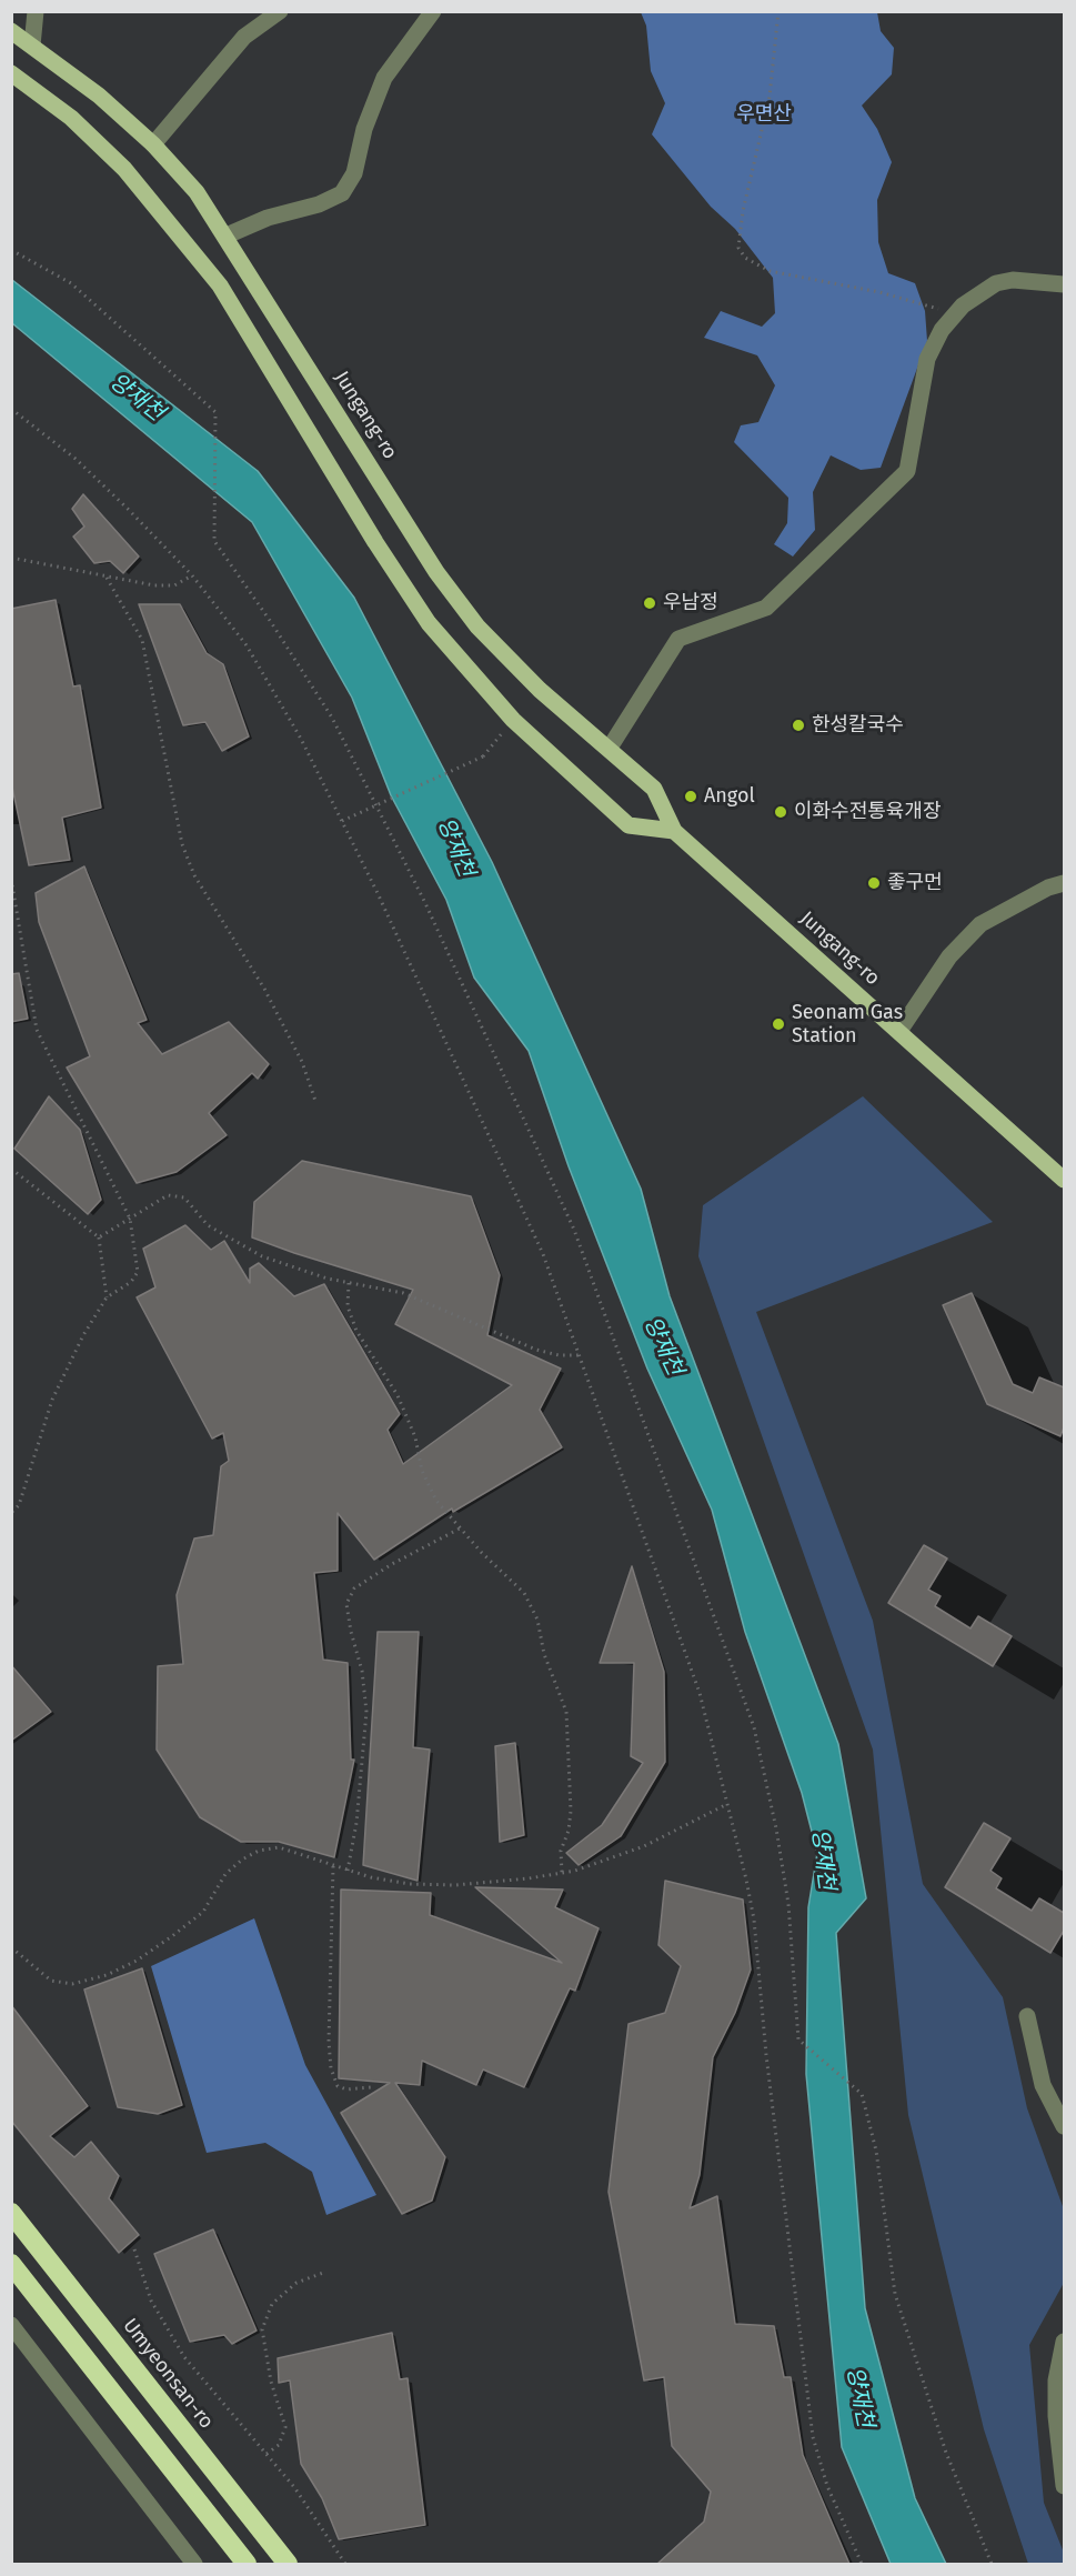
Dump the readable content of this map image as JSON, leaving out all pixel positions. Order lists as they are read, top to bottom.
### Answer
{
  "streets": {
    "highway": ["Umyeonsan-ro"],
    "main road": ["Jungang-ro"]
  },
  "water": ["양재천"],
  "parks": ["우면산"],
  "places": [
    "우남정",
    "한성칼국수",
    "Angol",
    "이화수전통육개장",
    "좋구먼",
    "Seonam Gas Station"
  ]
}
